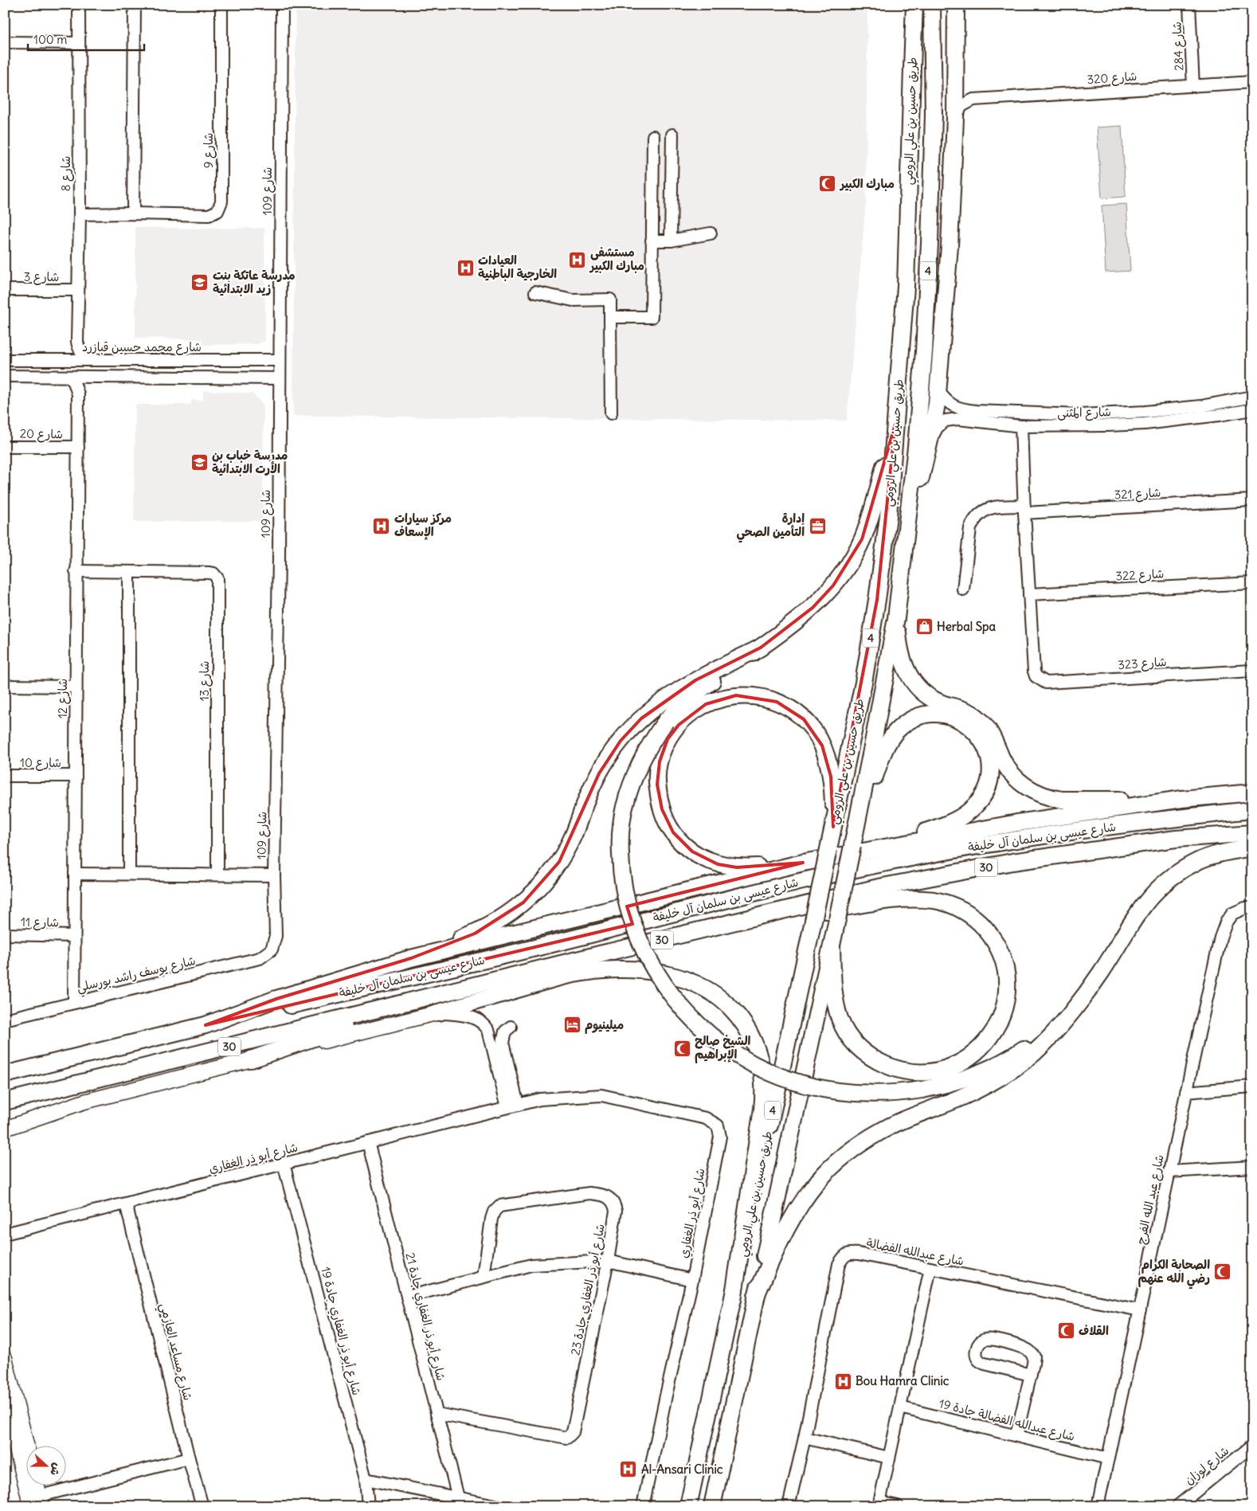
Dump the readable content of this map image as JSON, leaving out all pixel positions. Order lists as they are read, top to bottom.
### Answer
{
  "streets": {
    "highway": [
      "طريق حسين بن علي الرومي",
      "4",
      "شارع عيسى بن سلمان آل خليفة",
      "30"
    ],
    "street": [
      "شارع 284",
      "شارع 320",
      "شارع 9",
      "شارع 8",
      "شارع 109",
      "شارع 3",
      "شارع محمد حسين قبازرد",
      "شارع المثنى",
      "شارع 20",
      "شارع 321",
      "شارع 322",
      "شارع 323",
      "شارع 13",
      "شارع 12",
      "شارع 10",
      "شارع 11",
      "شارع يوسف راشد بورسلي",
      "شارع أبو ذر الغفاري",
      "شارع عبد الله الفرج",
      "شارع عبدالله الفضالة",
      "شارع أبو ذر الغفاري جادة 23",
      "شارع أبو ذر الغفاري جادة 21",
      "شارع أبو ذر الغفاري جادة 19",
      "شارع مساعد العازمي",
      "شارع عبدالله الفضالة جادة 19",
      "شارع لوزان"
    ]
  },
  "crossings": [
    ["شارع 284", "شارع 320"],
    ["شارع 9", "شارع 8"],
    ["شارع 8", "شارع 3"],
    ["شارع 109", "شارع محمد حسين قبازرد"],
    ["شارع 109", "شارع يوسف راشد بورسلي"],
    ["شارع 20", "شارع 12"],
    ["شارع 322", "شارع 323"],
    ["شارع 13", "شارع 12"],
    ["شارع 12", "شارع 10"],
    ["شارع 12", "شارع 11"],
    ["شارع 12", "شارع يوسف راشد بورسلي"],
    ["شارع عيسى بن سلمان آل خليفة", "30"],
    ["شارع أبو ذر الغفاري", "شارع أبو ذر الغفاري جادة 21"],
    ["شارع أبو ذر الغفاري", "شارع أبو ذر الغفاري جادة 19"],
    ["شارع أبو ذر الغفاري", "شارع مساعد العازمي"],
    ["شارع عبد الله الفرج", "شارع عبدالله الفضالة"],
    ["شارع عبد الله الفرج", "شارع عبدالله الفضالة جادة 19"],
    ["شارع أبو ذر الغفاري جادة 23", "شارع أبو ذر الغفاري جادة 21"]
  ],
  "places": {
    "mosque": [
      "مبارك الكبير",
      "الشيخ صالح الإبراهيم",
      "الصحابة الكرام رضي الله عنهم",
      "القلاف"
    ],
    "hospital": [
      "مستشفى مبارك الكبير",
      "العيادات الخارجية الباطنية",
      "مركز سيارات الإسعاف",
      "Bou Hamra Clinic",
      "Al-Ansari Clinic"
    ],
    "school or university": ["مدرسة عاتكة بنت زيد الابتدائية", "مدرسة خباب بن الأرت الابتدائية"],
    "office": ["إدارة التأمين الصحي"],
    "shop": ["Herbal Spa"],
    "hotel": ["ميلينيوم"]
  },
  "scale_bar": "100 m",
  "north": "right"
}
